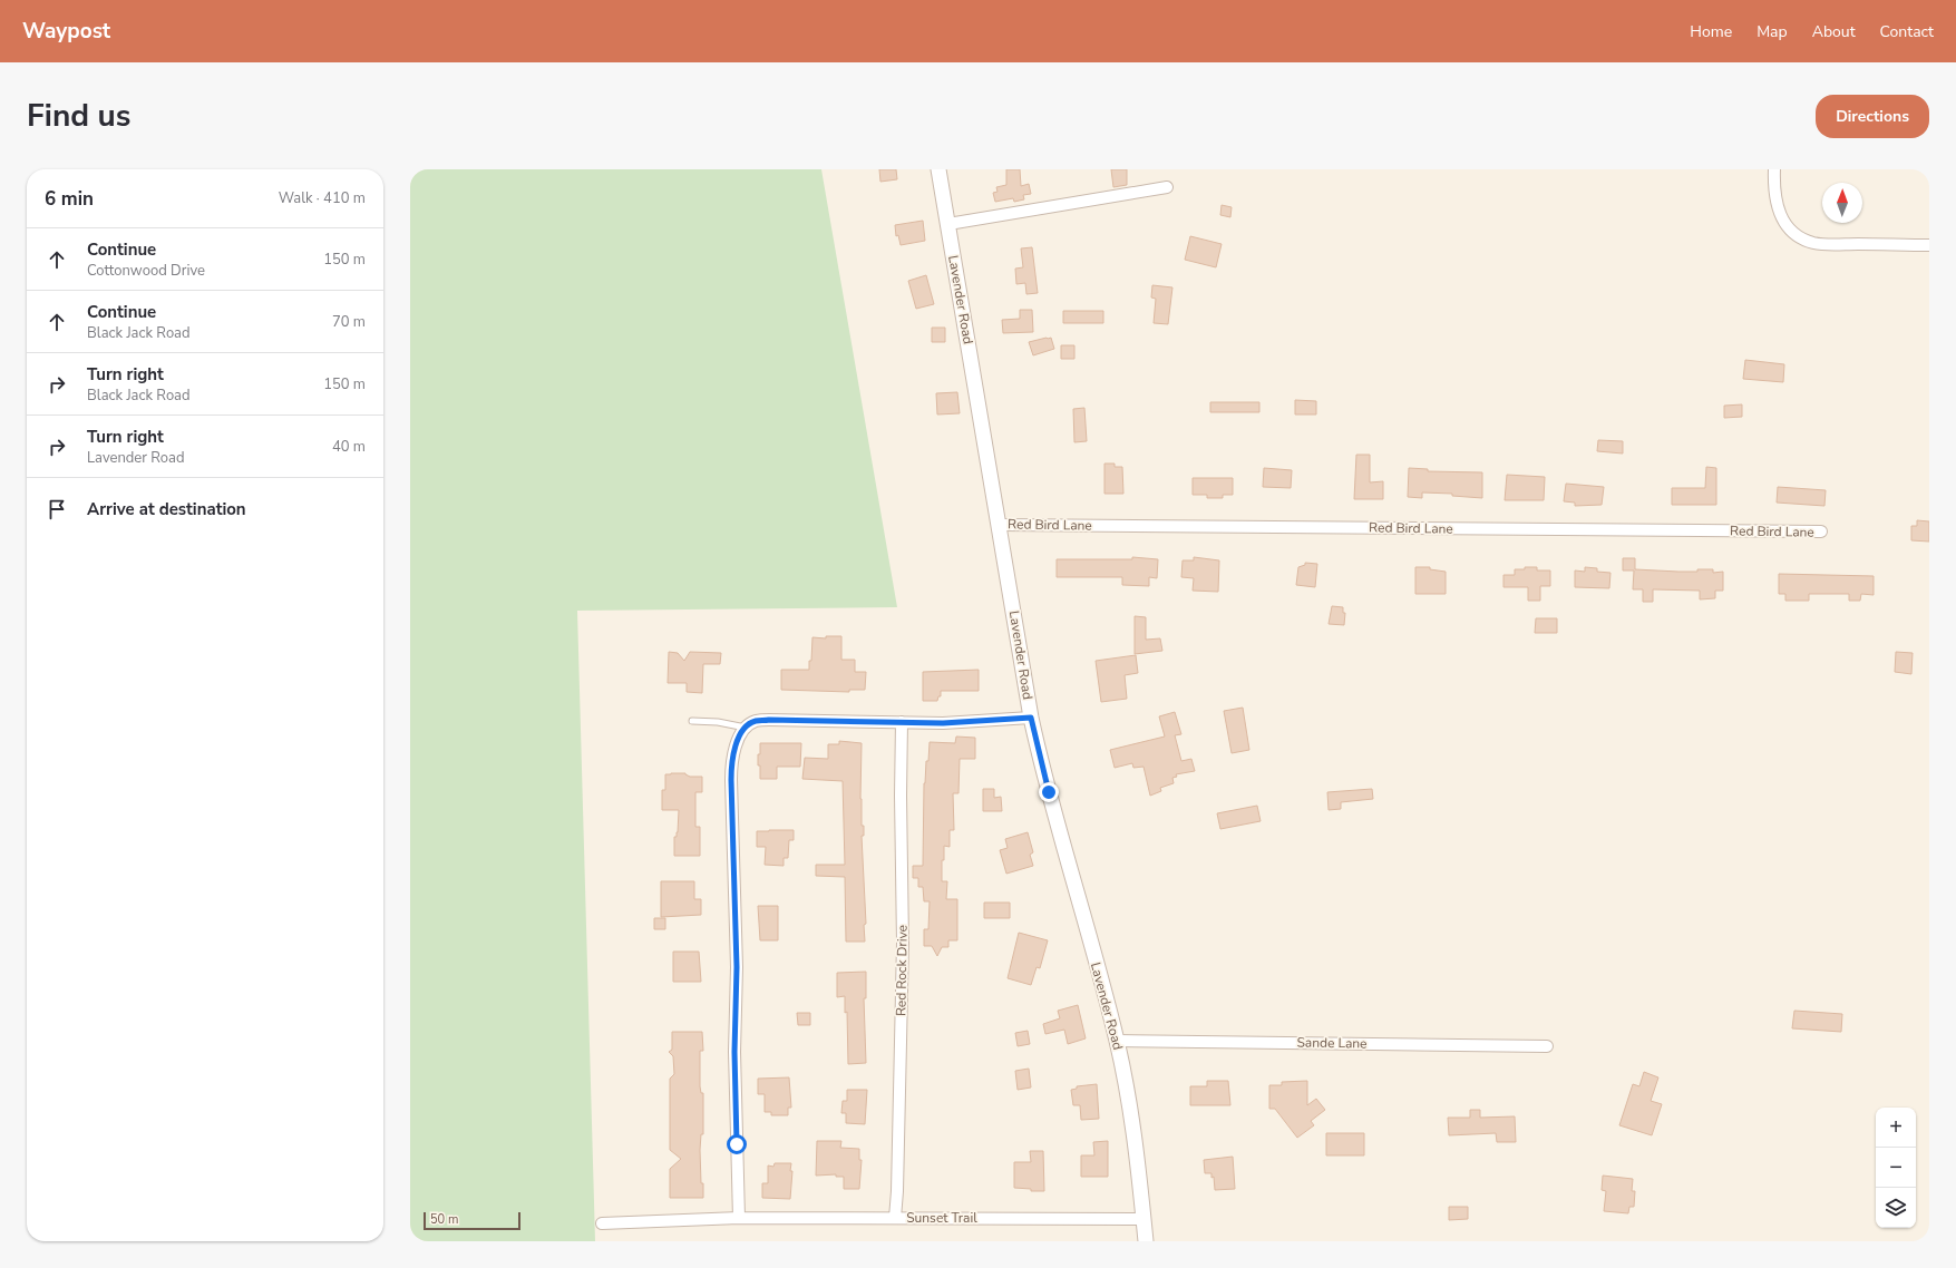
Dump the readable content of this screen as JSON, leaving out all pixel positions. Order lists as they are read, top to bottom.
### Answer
{
  "streets": {
    "street": [
      "Lavender Road",
      "Red Bird Lane",
      "Red Rock Drive",
      "Sande Lane",
      "Sunset Trail"
    ]
  },
  "crossings": [
    ["Lavender Road", "Red Bird Lane"],
    ["Lavender Road", "Sande Lane"],
    ["Lavender Road", "Sunset Trail"],
    ["Red Rock Drive", "Sunset Trail"]
  ],
  "scale_bar": "50 m",
  "north": "top",
  "page": {
    "header": "Waypost",
    "nav": [
      "Home",
      "Map",
      "About",
      "Contact"
    ],
    "title": "Find us",
    "buttons": "Directions",
    "heading": ["6 min", "Walk · 410 m"],
    "list": [
      ["Continue", "Cottonwood Drive", "150 m"],
      ["Continue", "Black Jack Road", "70 m"],
      ["Turn right", "Black Jack Road", "150 m"],
      ["Turn right", "Lavender Road", "40 m"],
      "Arrive at destination"
    ],
    "map_buttons": ["+", "−"],
    "scale": "50 m"
  }
}
